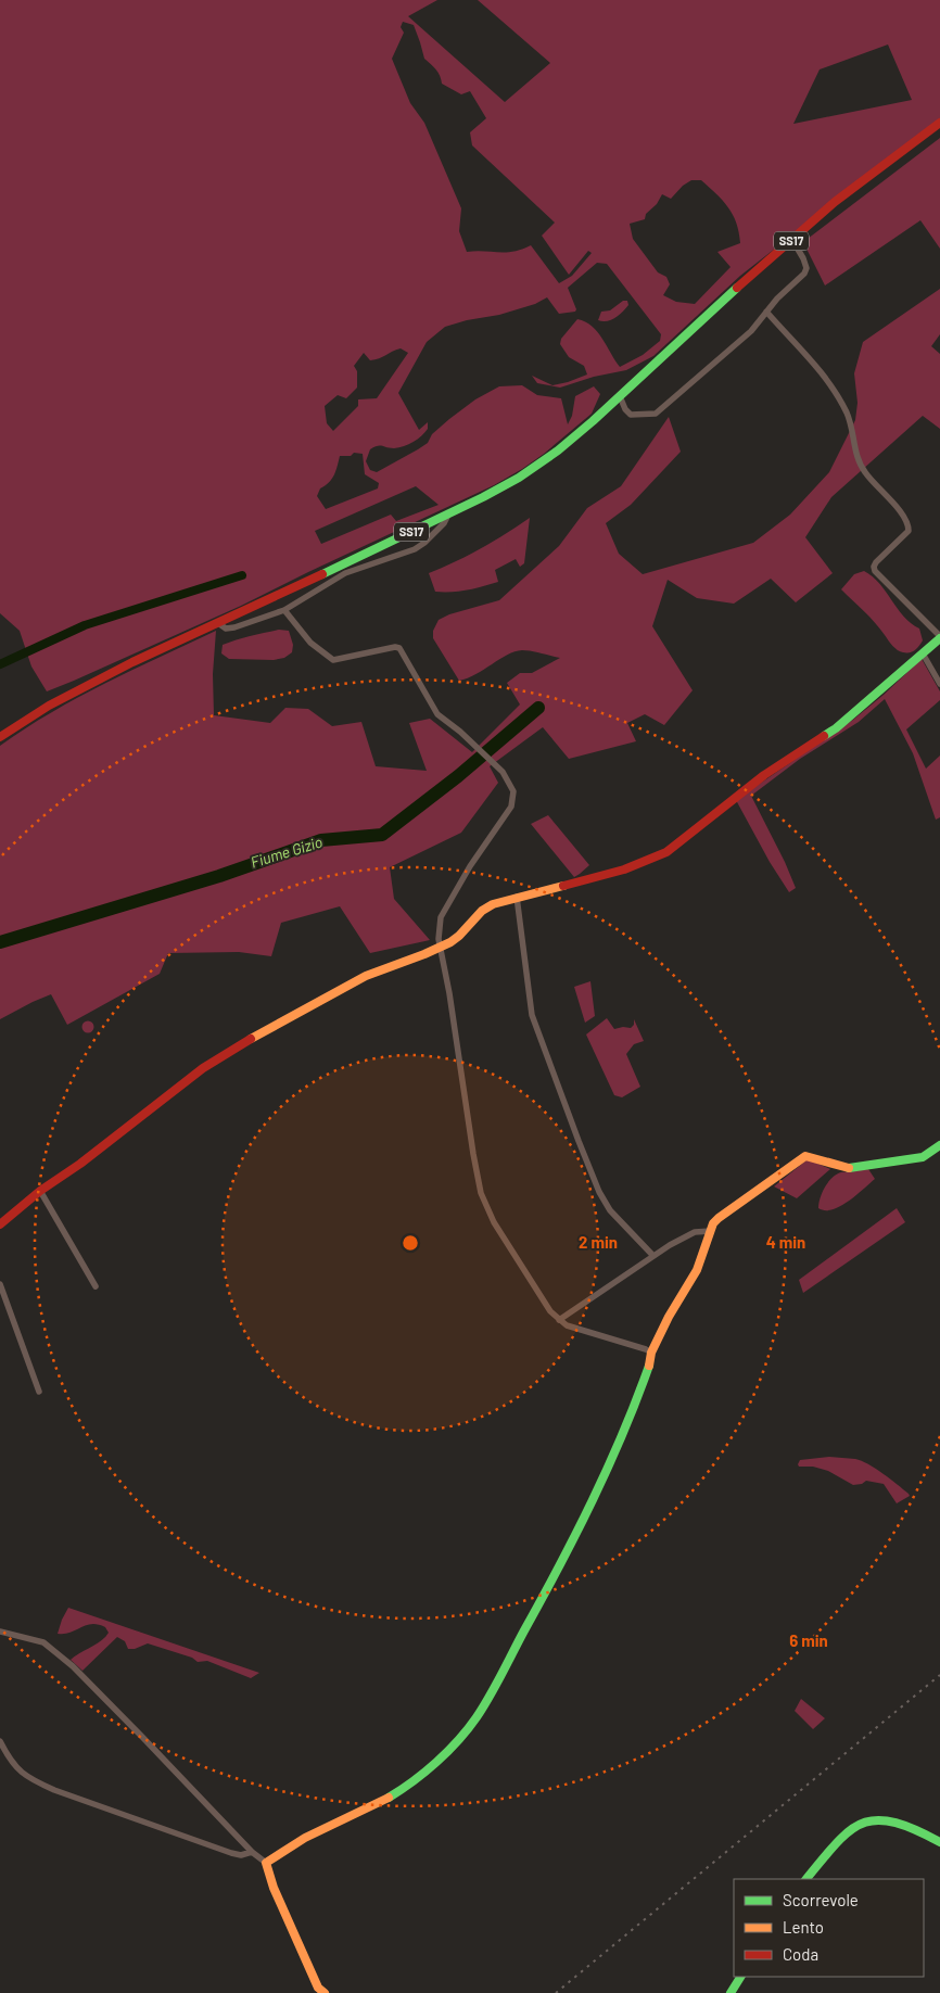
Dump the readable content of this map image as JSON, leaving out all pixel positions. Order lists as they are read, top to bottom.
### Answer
{
  "streets": {
    "street": ["SS17"]
  },
  "water": ["Fiume Gizio"],
  "legend": ["Scorrevole", "Lento", "Coda"],
  "rings": ["2 min", "4 min", "6 min"]
}
